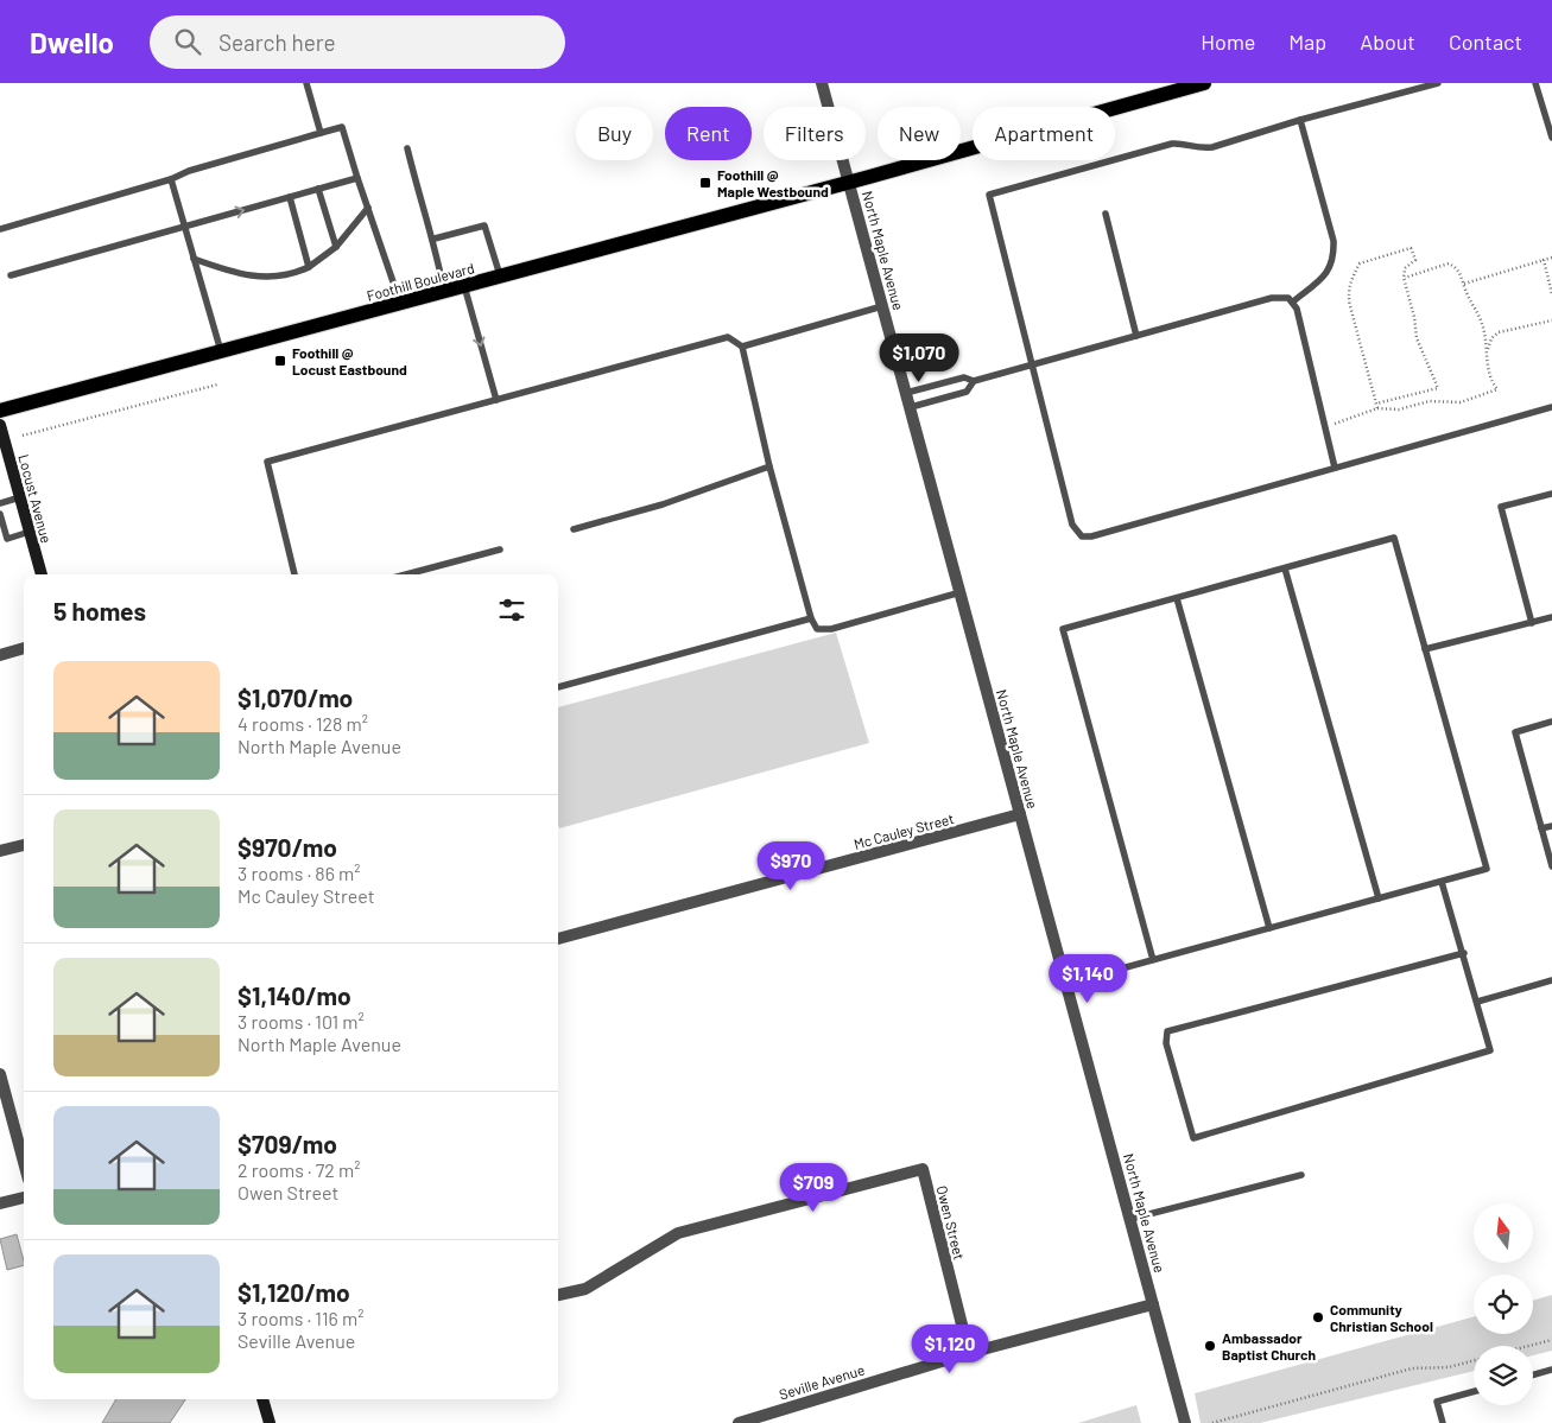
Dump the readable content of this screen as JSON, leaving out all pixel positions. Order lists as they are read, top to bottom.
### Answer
{
  "streets": {
    "main road": ["Foothill Boulevard"],
    "street": [
      "North Maple Avenue",
      "Locust Avenue",
      "Mc Cauley Street",
      "Owen Street",
      "Seville Avenue"
    ]
  },
  "crossings": [
    ["North Maple Avenue", "Foothill Boulevard"],
    ["North Maple Avenue", "Mc Cauley Street"],
    ["North Maple Avenue", "Seville Avenue"],
    ["Owen Street", "Seville Avenue"]
  ],
  "places": {
    "transit": ["Foothill @ Maple Westbound", "Foothill @ Locust Eastbound"],
    "other": ["Community Christian School", "Ambassador Baptist Church"]
  },
  "north": "top",
  "page": {
    "header": "Dwello",
    "search": "Search here",
    "nav": [
      "Home",
      "Map",
      "About",
      "Contact"
    ],
    "chip": [
      "Buy",
      "Rent",
      "Filters",
      "New",
      "Apartment"
    ],
    "price": [
      "$1,070",
      "$970",
      "$1,140",
      "$709",
      "$1,120"
    ],
    "heading": "5 homes",
    "list": [
      {
        "name": "$1,070/mo",
        "note": "4 rooms · 128 m² · North Maple Avenue"
      },
      {
        "name": "$970/mo",
        "note": "3 rooms · 86 m² · Mc Cauley Street"
      },
      {
        "name": "$1,140/mo",
        "note": "3 rooms · 101 m² · North Maple Avenue"
      },
      {
        "name": "$709/mo",
        "note": "2 rooms · 72 m² · Owen Street"
      },
      {
        "name": "$1,120/mo",
        "note": "3 rooms · 116 m² · Seville Avenue"
      }
    ]
  }
}
